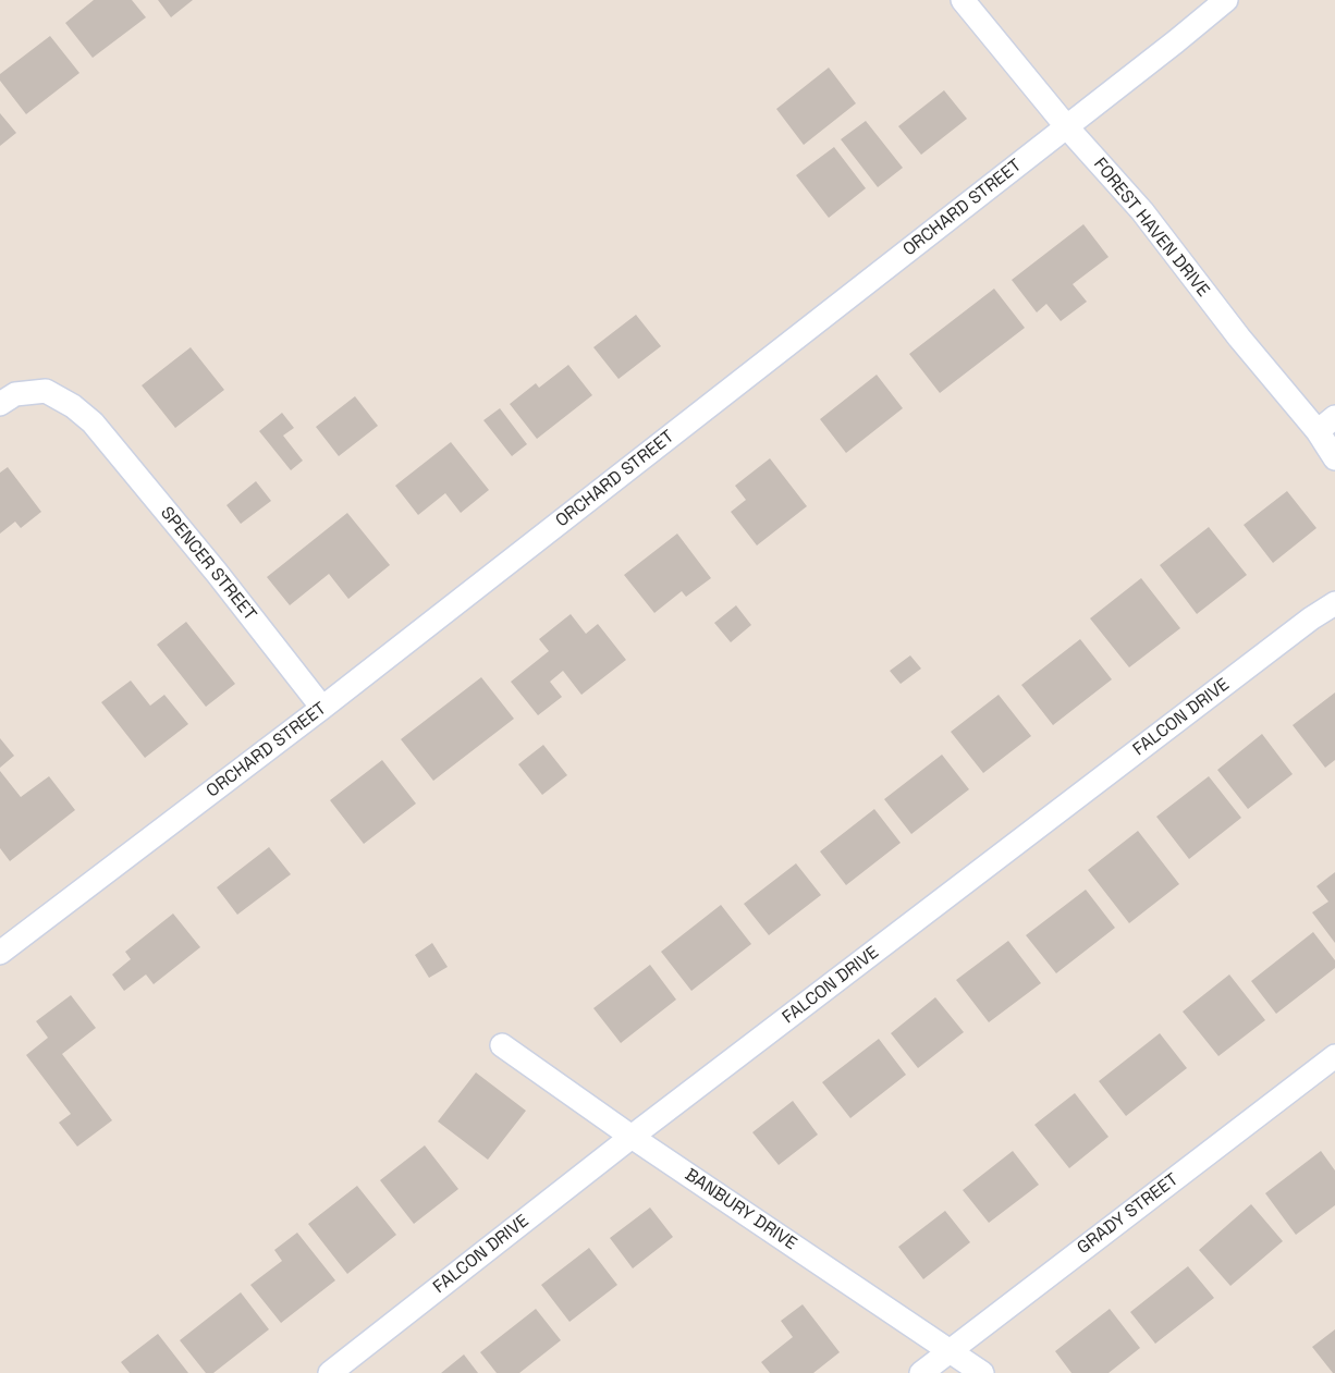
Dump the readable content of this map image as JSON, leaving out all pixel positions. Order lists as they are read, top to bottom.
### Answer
{
  "streets": {
    "street": [
      "ORCHARD STREET",
      "FOREST HAVEN DRIVE",
      "SPENCER STREET",
      "FALCON DRIVE",
      "BANBURY DRIVE",
      "GRADY STREET"
    ]
  },
  "crossings": [
    ["ORCHARD STREET", "FOREST HAVEN DRIVE"],
    ["ORCHARD STREET", "SPENCER STREET"],
    ["FALCON DRIVE", "BANBURY DRIVE"],
    ["BANBURY DRIVE", "GRADY STREET"]
  ]
}
